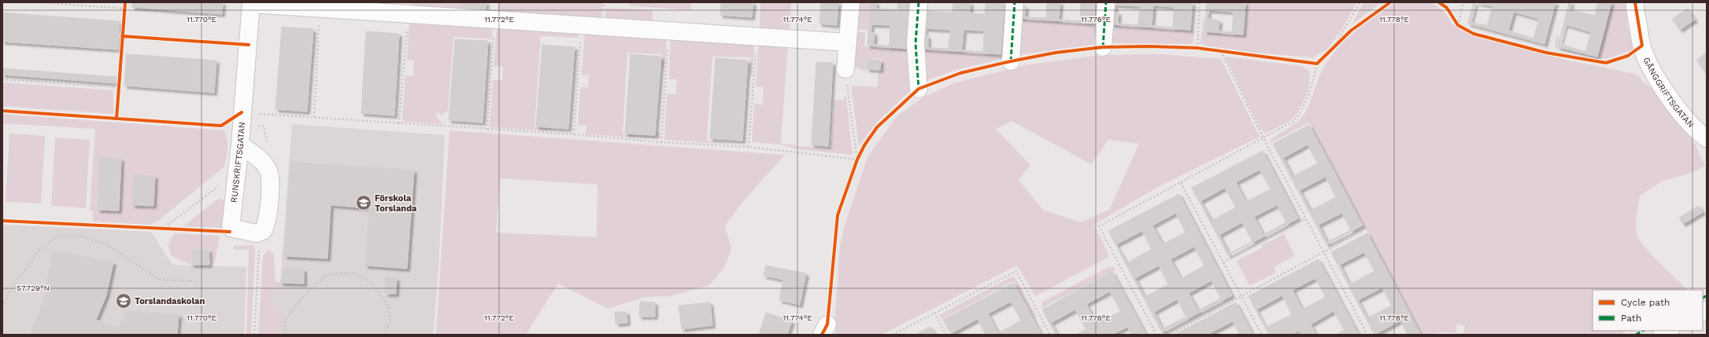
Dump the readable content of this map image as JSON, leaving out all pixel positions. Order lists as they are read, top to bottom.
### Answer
{
  "streets": {
    "street": ["GÅNGGRIFTSGATAN", "RUNSKRIFTSGATAN"]
  },
  "places": {
    "school or university": ["Förskola Torslanda", "Torslandaskolan"]
  },
  "legend": ["Cycle path", "Path"],
  "coordinates": [
    "11.770°E",
    "11.772°E",
    "11.774°E",
    "11.776°E",
    "11.778°E",
    "57.729°N"
  ]
}
